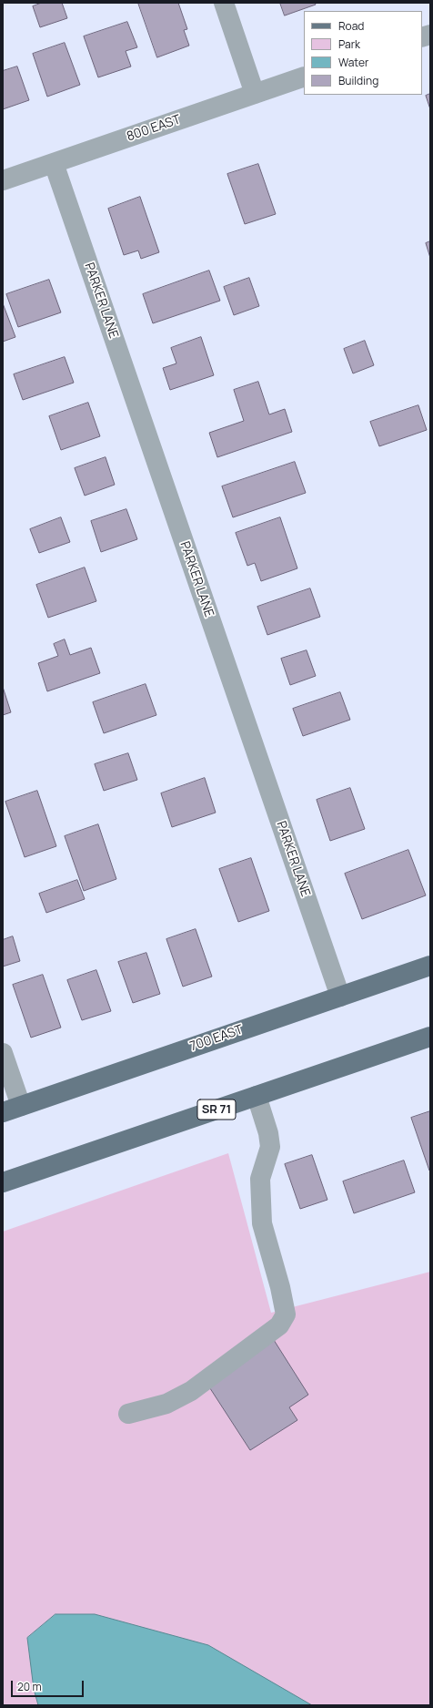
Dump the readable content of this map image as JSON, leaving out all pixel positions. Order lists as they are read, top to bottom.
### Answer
{
  "streets": {
    "main road": ["700 EAST", "SR 71"],
    "street": ["800 EAST", "PARKER LANE"]
  },
  "crossings": [
    ["800 EAST", "PARKER LANE"],
    ["PARKER LANE", "700 EAST"]
  ],
  "legend": [
    "Road",
    "Park",
    "Water",
    "Building"
  ],
  "scale_bar": "20 m"
}
